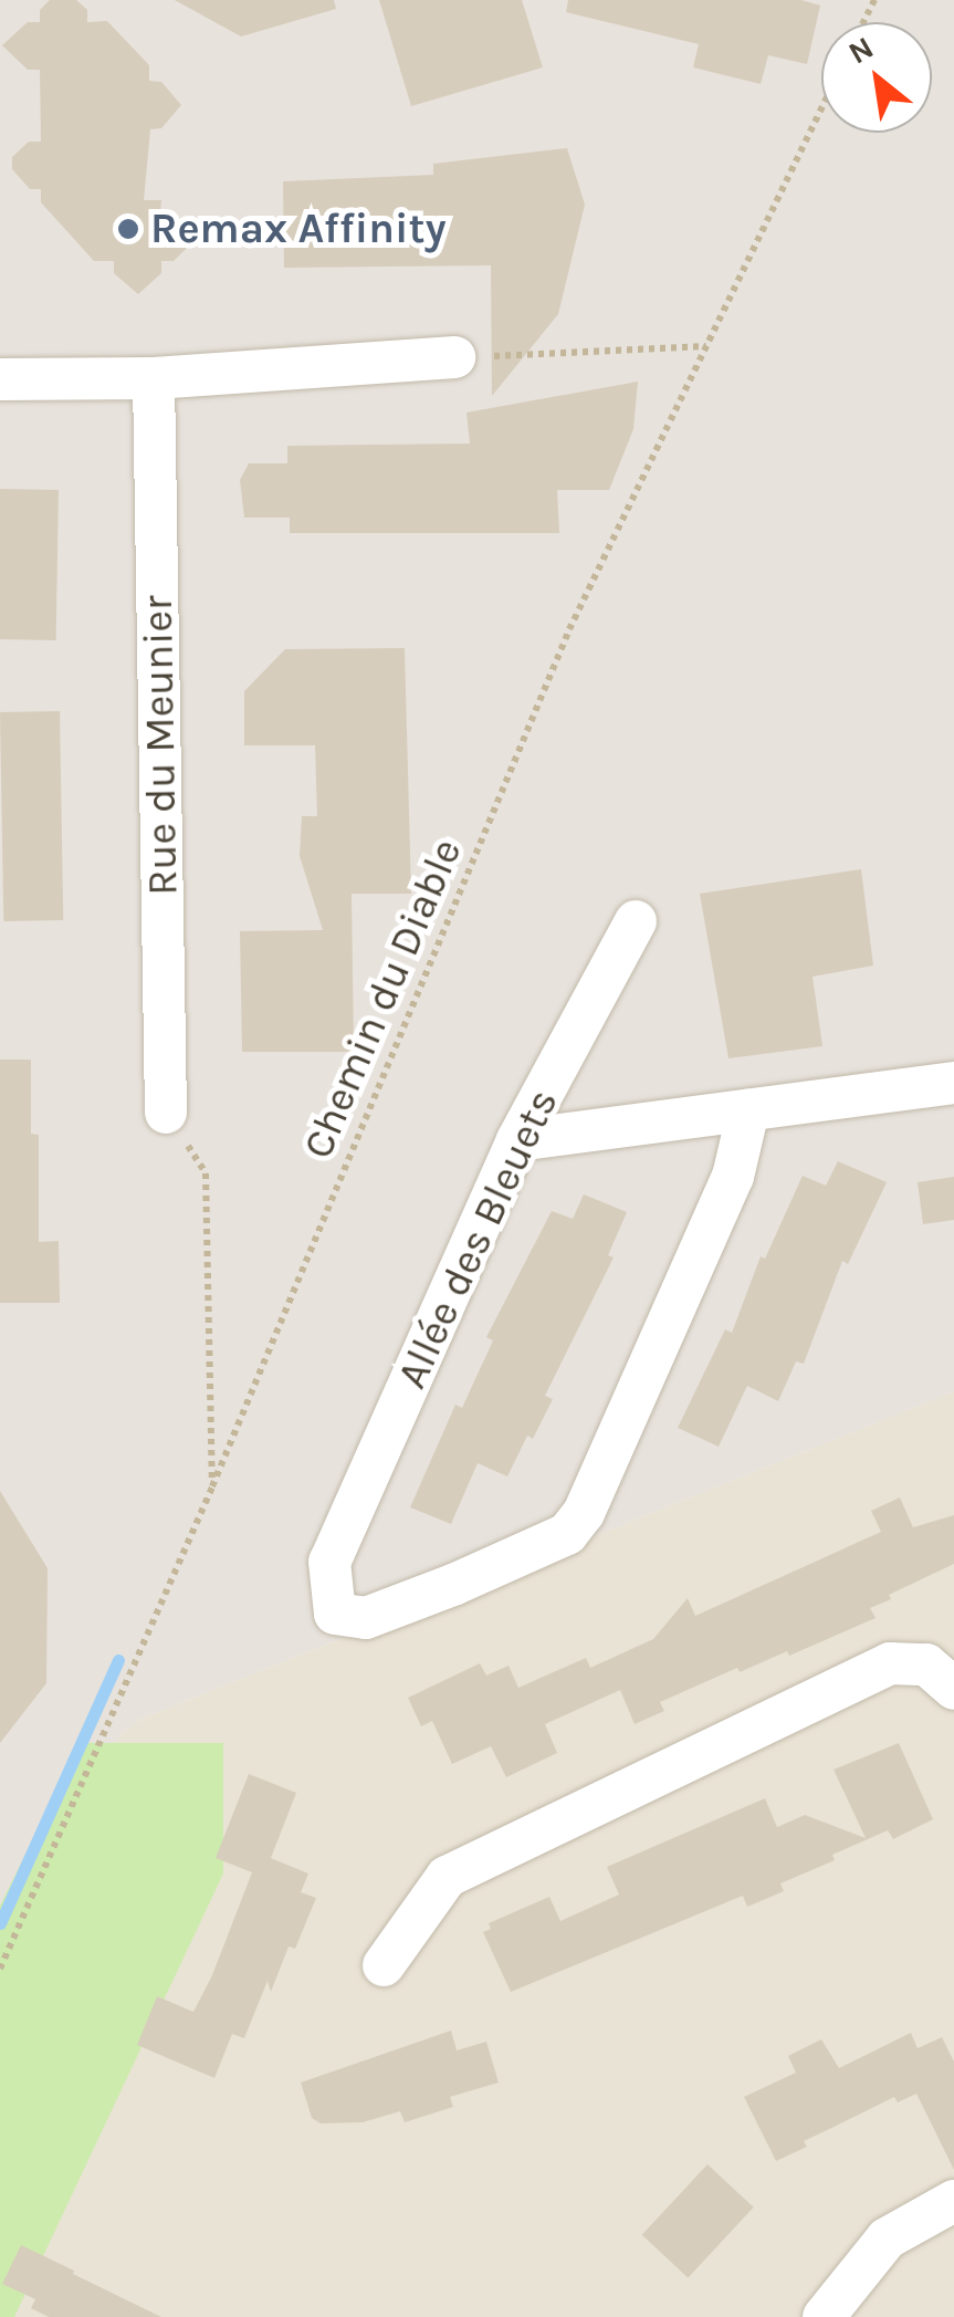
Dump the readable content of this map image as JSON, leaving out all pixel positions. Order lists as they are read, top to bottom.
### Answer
{
  "streets": {
    "street": ["Rue du Meunier", "Allée des Bleuets"],
    "path": ["Chemin du Diable"]
  },
  "places": ["Remax Affinity"],
  "north": "top left"
}
